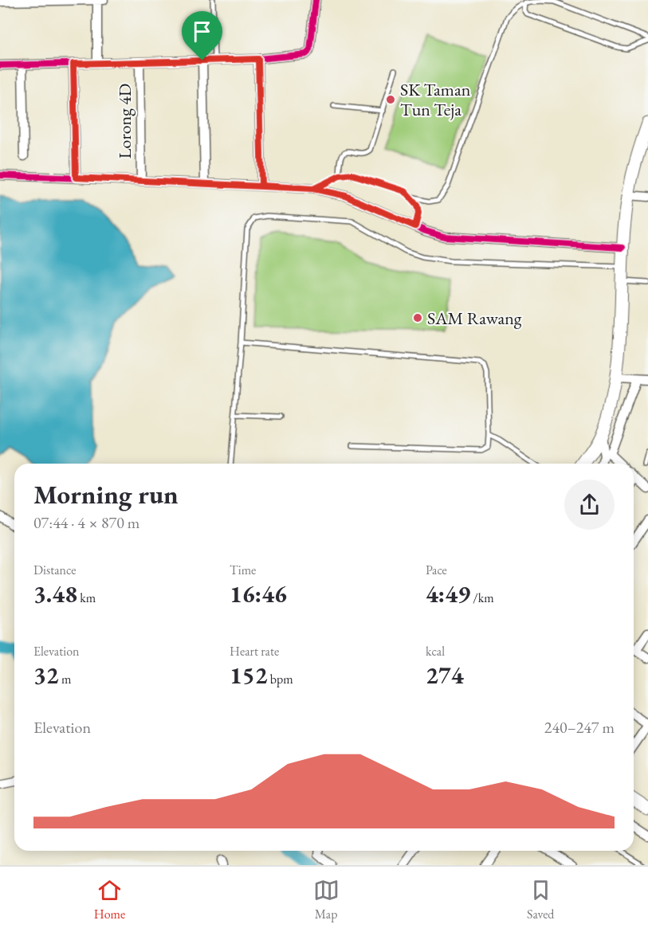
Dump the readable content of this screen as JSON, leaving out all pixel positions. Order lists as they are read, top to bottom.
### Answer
{
  "streets": {
    "street": ["Lorong 4D"]
  },
  "places": ["SK Taman Tun Teja", "SAM Rawang"],
  "page": {
    "heading": ["Morning run", "07:44 · 4 × 870 m"],
    "stats": [
      ["Distance", "3.48 km"],
      ["Time", "16:46"],
      ["Pace", "4:49 /km"],
      ["Elevation", "32 m"],
      ["Heart rate", "152 bpm"],
      ["kcal", "274"]
    ],
    "chart": ["Elevation", "240–247 m"],
    "tabs": ["Home", "Map", "Saved"]
  }
}
